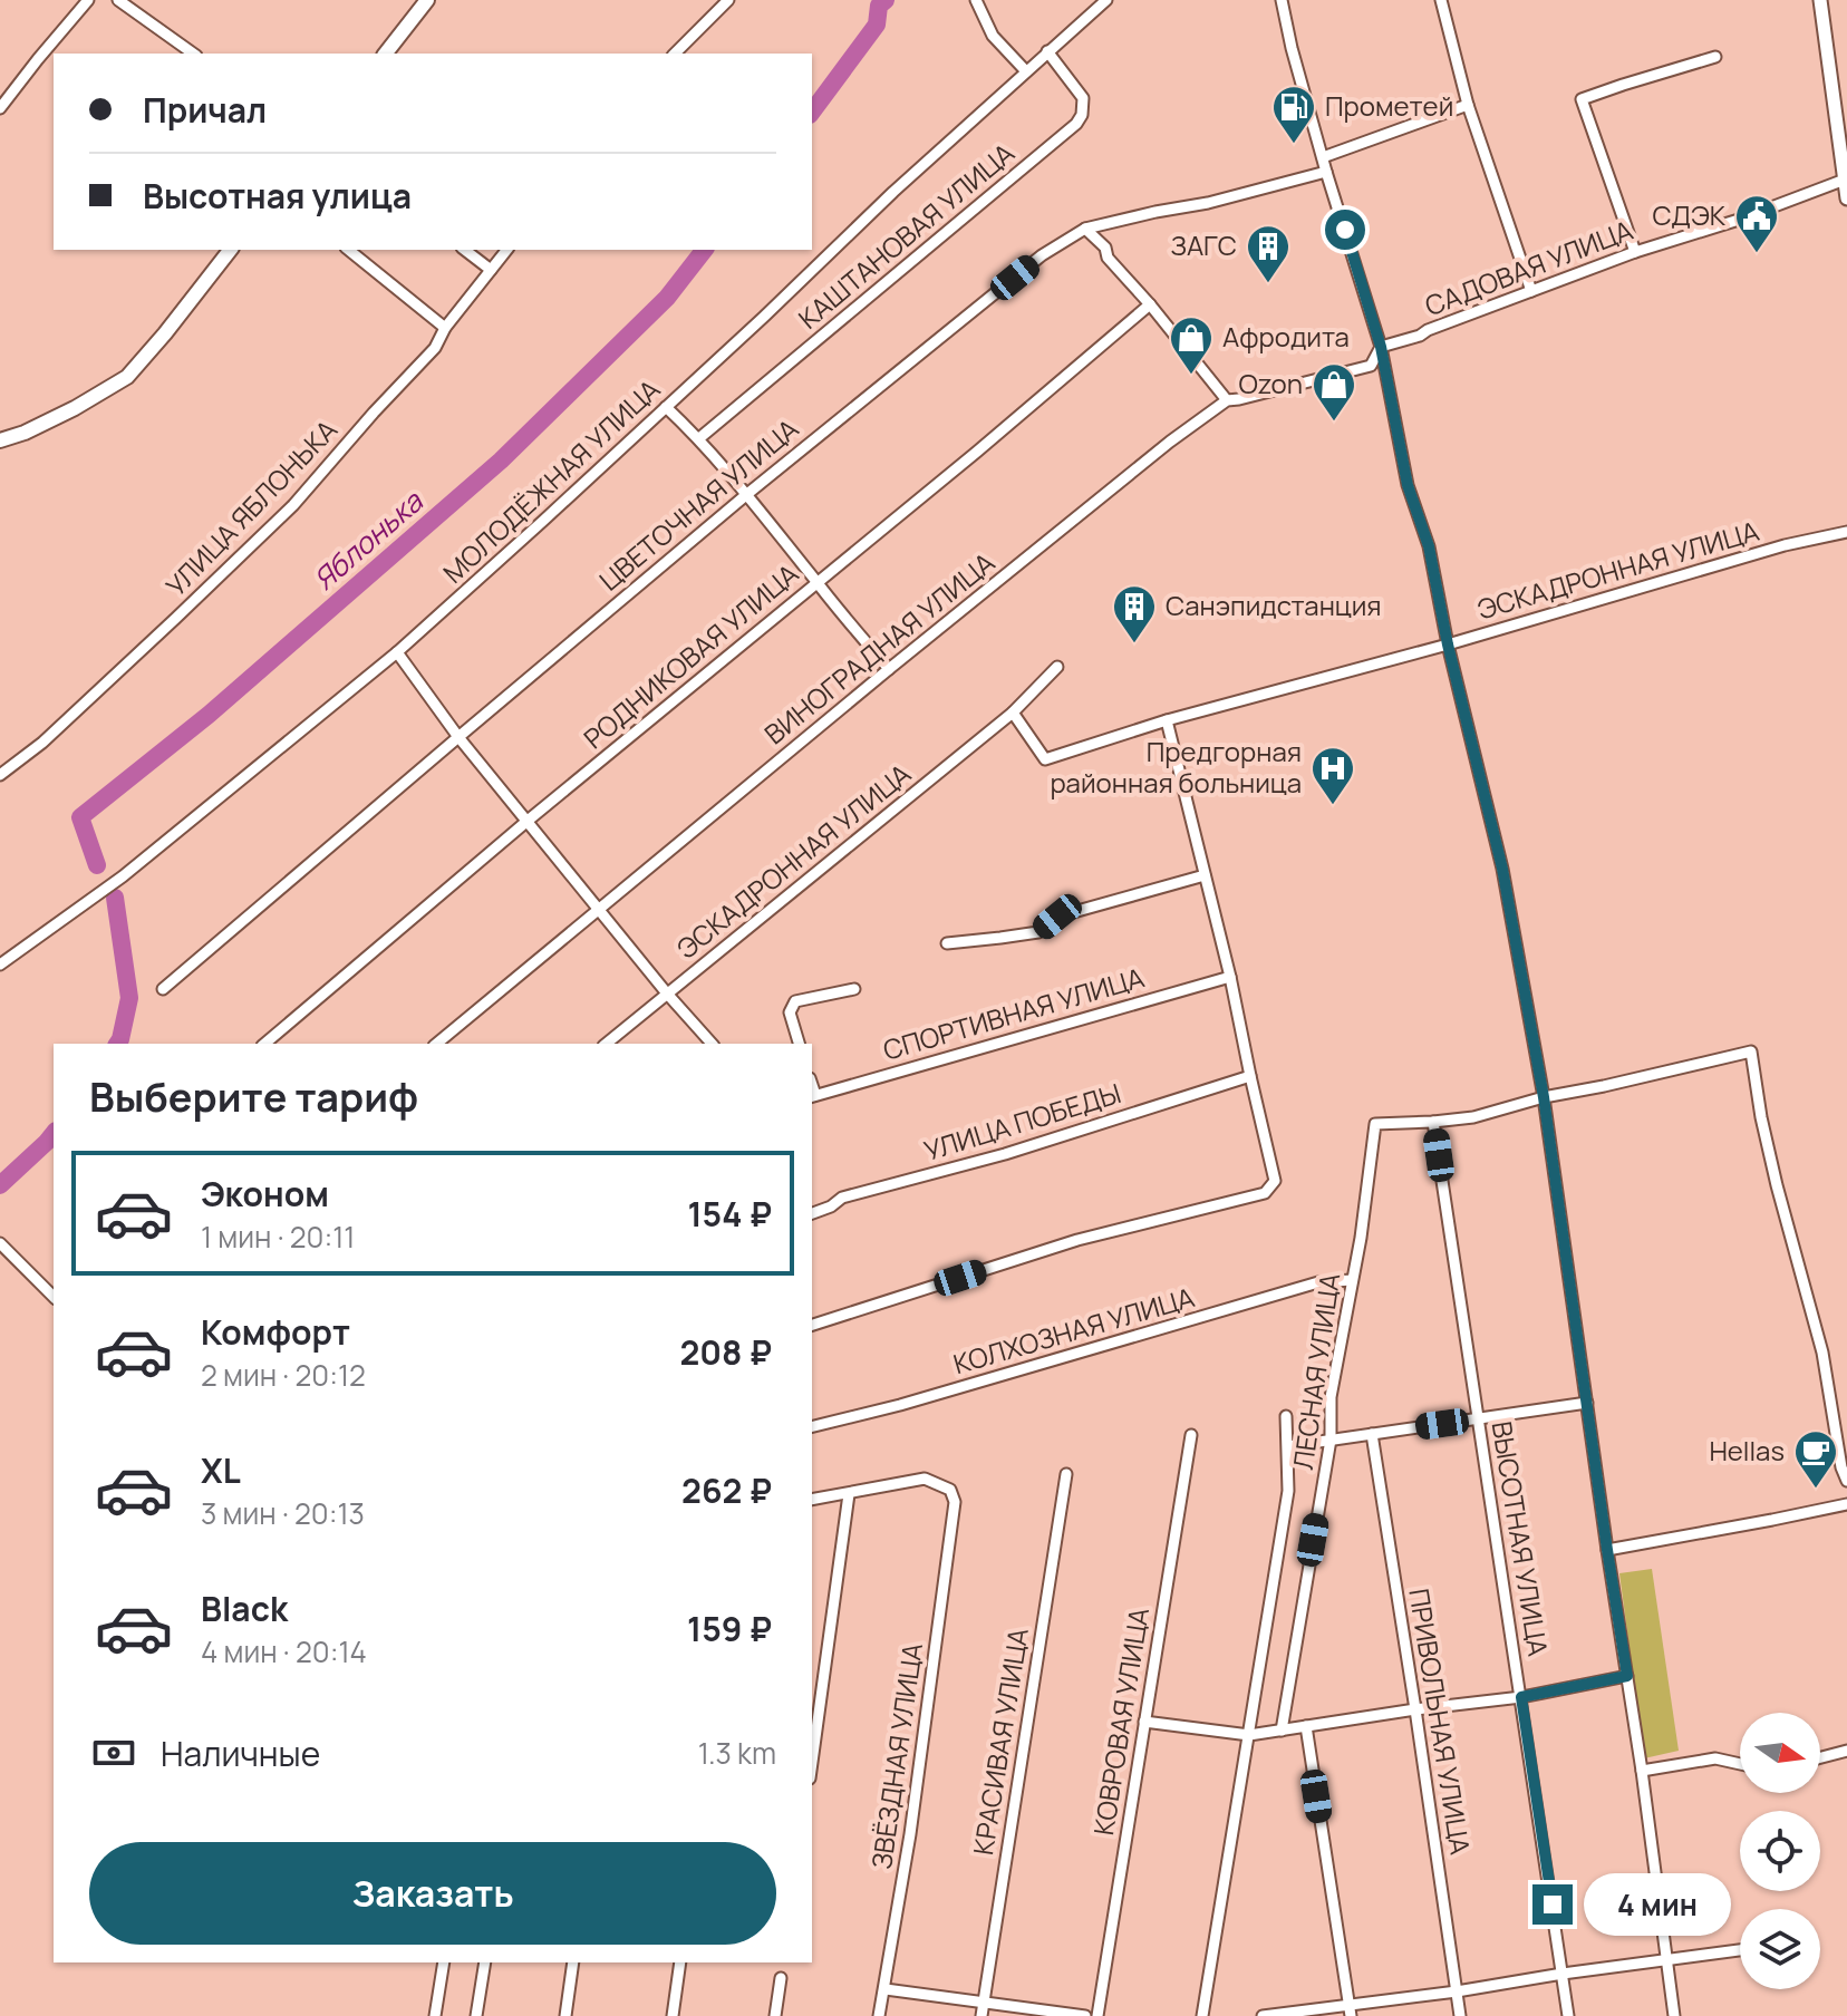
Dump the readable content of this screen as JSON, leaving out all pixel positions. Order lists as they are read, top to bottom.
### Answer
{
  "streets": {
    "street": [
      "КАШТАНОВАЯ УЛИЦА",
      "САДОВАЯ УЛИЦА",
      "МОЛОДЁЖНАЯ УЛИЦА",
      "ЦВЕТОЧНАЯ УЛИЦА",
      "УЛИЦА ЯБЛОНЬКА",
      "ЭСКАДРОННАЯ УЛИЦА",
      "ВИНОГРАДНАЯ УЛИЦА",
      "РОДНИКОВАЯ УЛИЦА",
      "СПОРТИВНАЯ УЛИЦА",
      "УЛИЦА ПОБЕДЫ",
      "КОЛХОЗНАЯ УЛИЦА",
      "ЛЕСНАЯ УЛИЦА",
      "ВЫСОТНАЯ УЛИЦА",
      "КОВРОВАЯ УЛИЦА",
      "ПРИВОЛЬНАЯ УЛИЦА",
      "КРАСИВАЯ УЛИЦА",
      "ЗВЁЗДНАЯ УЛИЦА"
    ]
  },
  "crossings": [
    ["КАШТАНОВАЯ УЛИЦА", "МОЛОДЁЖНАЯ УЛИЦА"],
    ["САДОВАЯ УЛИЦА", "ВИНОГРАДНАЯ УЛИЦА"],
    ["КОЛХОЗНАЯ УЛИЦА", "ЛЕСНАЯ УЛИЦА"],
    ["ЛЕСНАЯ УЛИЦА", "ВЫСОТНАЯ УЛИЦА"]
  ],
  "water": ["Яблонька"],
  "places": {
    "fuel station": ["Прометей"],
    "public building": ["СДЭК"],
    "building": ["ЗАГС", "Санэпидстанция"],
    "shop": ["Афродита", "Ozon"],
    "hospital": ["Предгорная районная больница"],
    "cafe": ["Hellas"]
  },
  "north": "right",
  "page": {
    "banner": ["Причал", "Высотная улица"],
    "heading": "Выберите тариф",
    "list": [
      {
        "name": "Эконом",
        "note": "1 мин · 20:11",
        "value": "154 ₽"
      },
      {
        "name": "Комфорт",
        "note": "2 мин · 20:12",
        "value": "208 ₽"
      },
      {
        "name": "XL",
        "note": "3 мин · 20:13",
        "value": "262 ₽"
      },
      {
        "name": "Black",
        "note": "4 мин · 20:14",
        "value": "159 ₽"
      }
    ],
    "pay": ["Наличные", "1.3 km"],
    "buttons": "Заказать",
    "bubble": "4 мин"
  }
}
